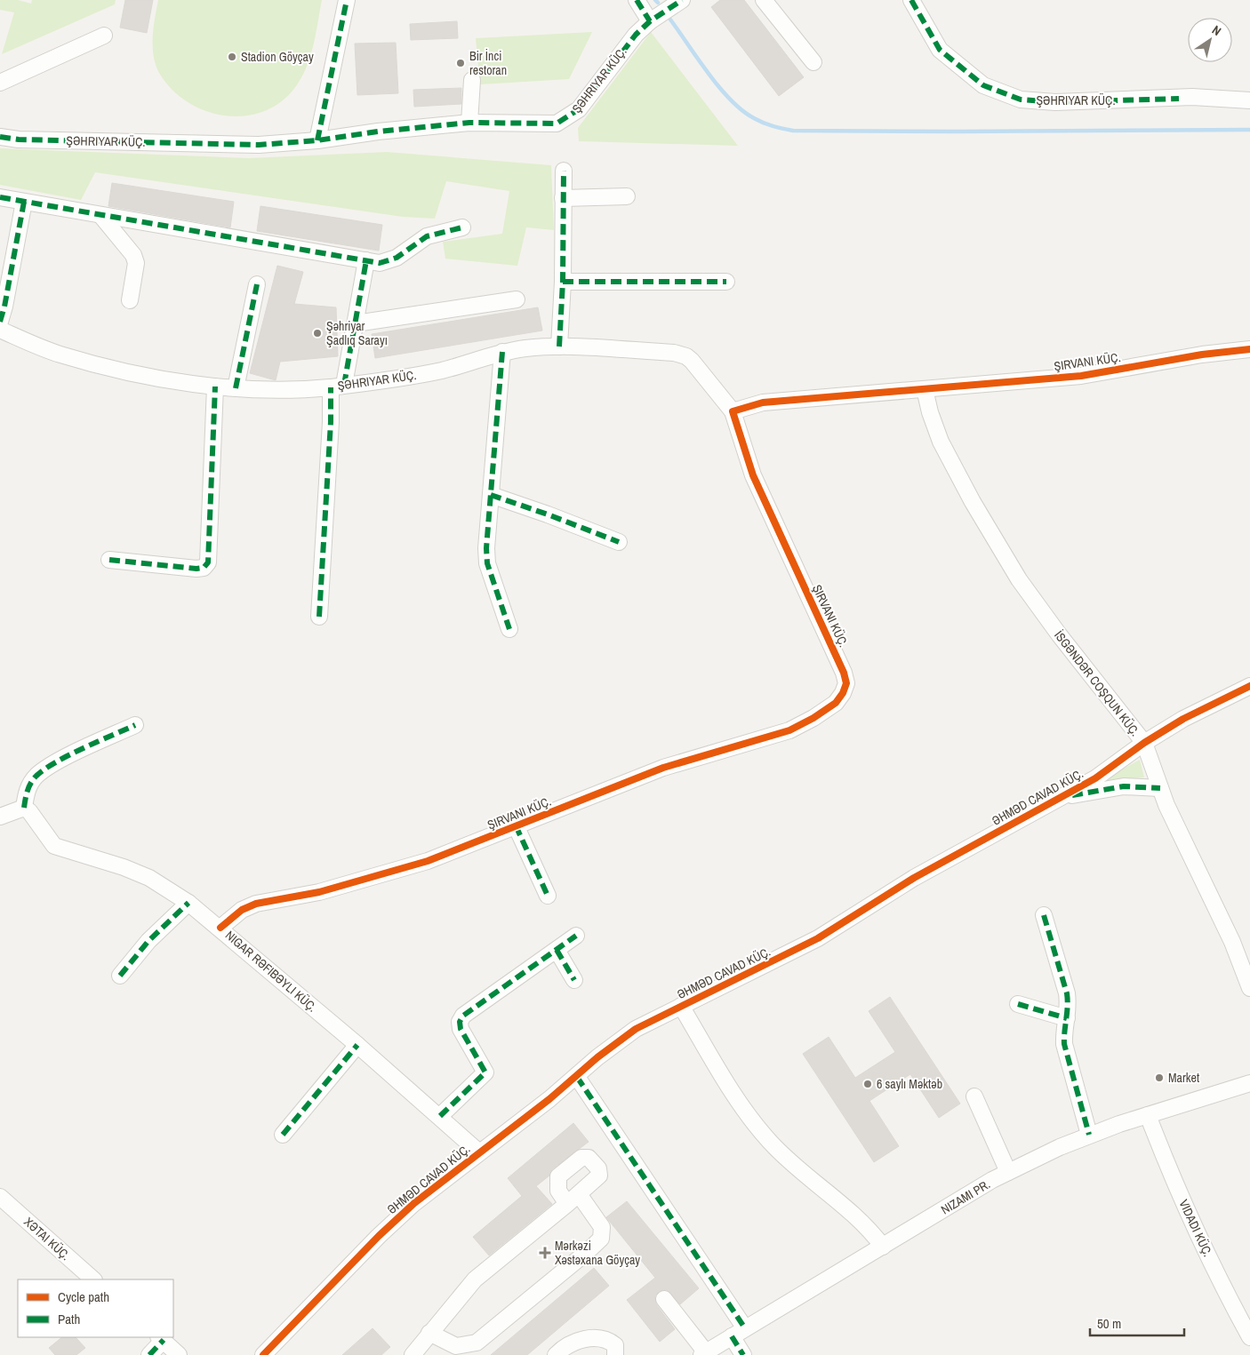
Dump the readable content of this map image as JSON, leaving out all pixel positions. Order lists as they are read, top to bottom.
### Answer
{
  "streets": {
    "street": [
      "ŞƏHRIYAR KÜÇ.",
      "ŞIRVANI KÜÇ.",
      "İSGƏNDƏR COŞQUN KÜÇ.",
      "ƏHMƏD CAVAD KÜÇ.",
      "NIGAR RƏFIBƏYLI KÜÇ.",
      "NIZAMI PR.",
      "VIDADI KÜÇ.",
      "XƏTAI KÜÇ."
    ]
  },
  "crossings": [
    ["ŞƏHRIYAR KÜÇ.", "ŞIRVANI KÜÇ."],
    ["ŞIRVANI KÜÇ.", "İSGƏNDƏR COŞQUN KÜÇ."],
    ["ŞIRVANI KÜÇ.", "NIGAR RƏFIBƏYLI KÜÇ."],
    ["İSGƏNDƏR COŞQUN KÜÇ.", "ƏHMƏD CAVAD KÜÇ."],
    ["ƏHMƏD CAVAD KÜÇ.", "NIGAR RƏFIBƏYLI KÜÇ."],
    ["NIZAMI PR.", "VIDADI KÜÇ."]
  ],
  "places": {
    "other": [
      "Stadion Göyçay",
      "Bir İnci restoran",
      "Şəhriyar Şadlıq Sarayı",
      "Market",
      "6 saylı Məktəb"
    ],
    "health": ["Mərkəzi Xəstəxana Göyçay"]
  },
  "legend": ["Cycle path", "Path"],
  "scale_bar": "50 m",
  "north": "top right"
}
